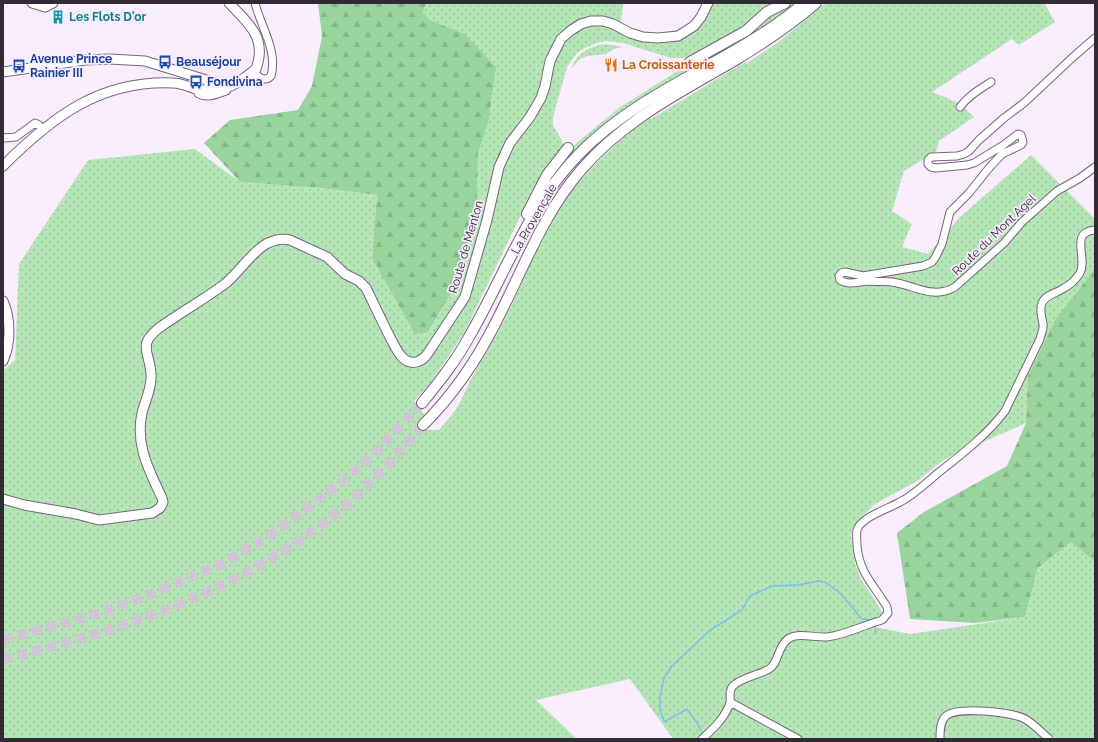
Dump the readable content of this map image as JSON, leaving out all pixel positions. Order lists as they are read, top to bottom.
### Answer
{
  "streets": {
    "highway": ["La Provençale"],
    "main road": ["Route de Menton"],
    "street": ["Route du Mont Agel"]
  },
  "places": {
    "building": ["Les Flots D'or"],
    "bus stop": ["Beauséjour", "Avenue Prince Rainier III", "Fondivina"],
    "restaurant": ["La Croissanterie"]
  }
}
